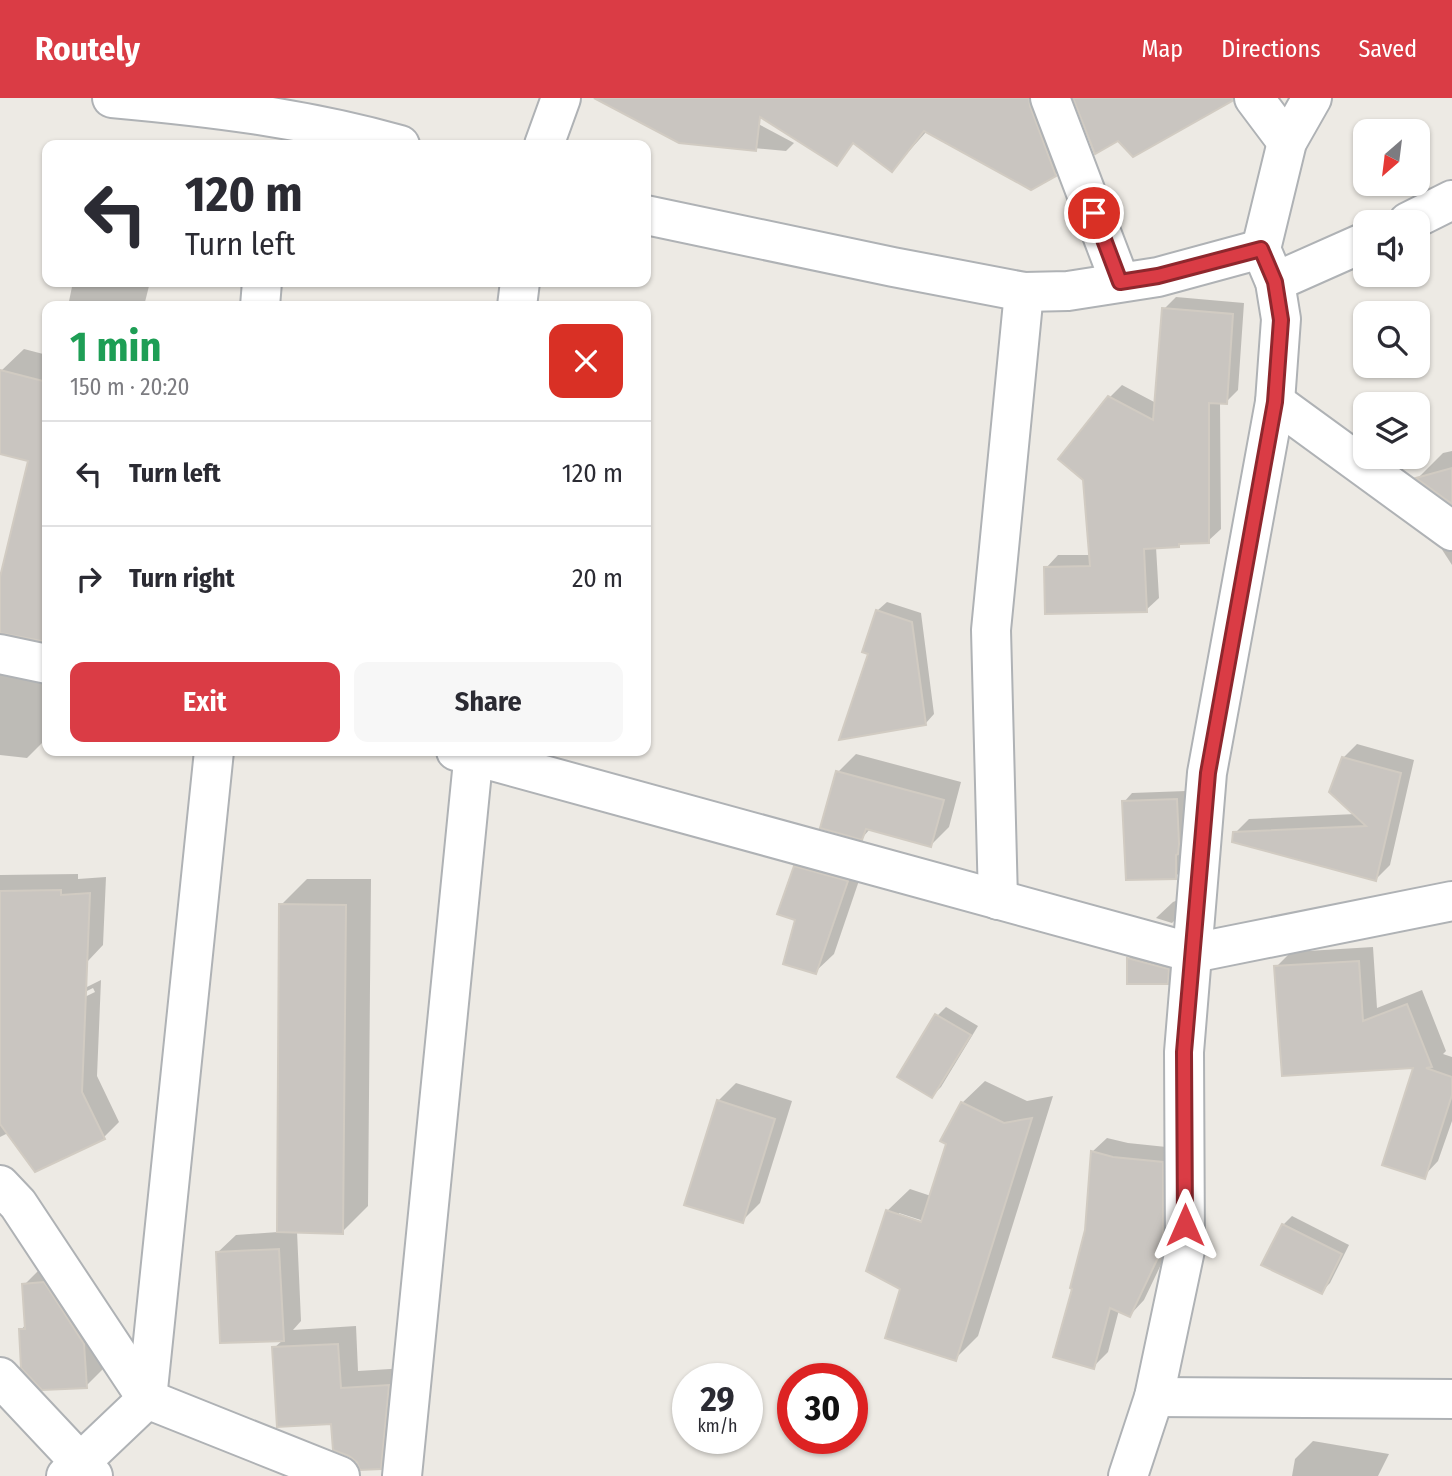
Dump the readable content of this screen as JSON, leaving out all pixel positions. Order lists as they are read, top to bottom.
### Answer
{
  "north": "bottom left",
  "page": {
    "header": "Routely",
    "nav": ["Map", "Directions", "Saved"],
    "turn": ["120 m", "Turn left"],
    "heading": ["1 min", "150 m · 20:20"],
    "list": [
      {
        "name": "Turn left",
        "value": "120 m"
      },
      {
        "name": "Turn right",
        "value": "20 m"
      }
    ],
    "buttons": ["Exit", "Share"],
    "speed": "29 km/h",
    "limit": "30"
  }
}
